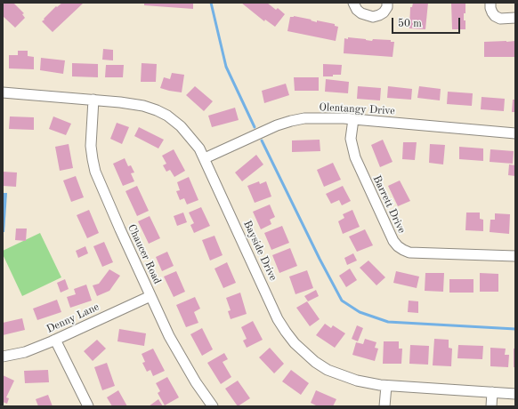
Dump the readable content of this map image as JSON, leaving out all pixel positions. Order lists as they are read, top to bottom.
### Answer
{
  "streets": {
    "street": [
      "Olentangy Drive",
      "Barrett Drive",
      "Bayside Drive",
      "Chaucer Road",
      "Denny Lane"
    ]
  },
  "crossings": [
    ["Olentangy Drive", "Barrett Drive"],
    ["Olentangy Drive", "Bayside Drive"],
    ["Bayside Drive", "Chaucer Road"],
    ["Chaucer Road", "Denny Lane"]
  ],
  "scale_bar": "50 m"
}
